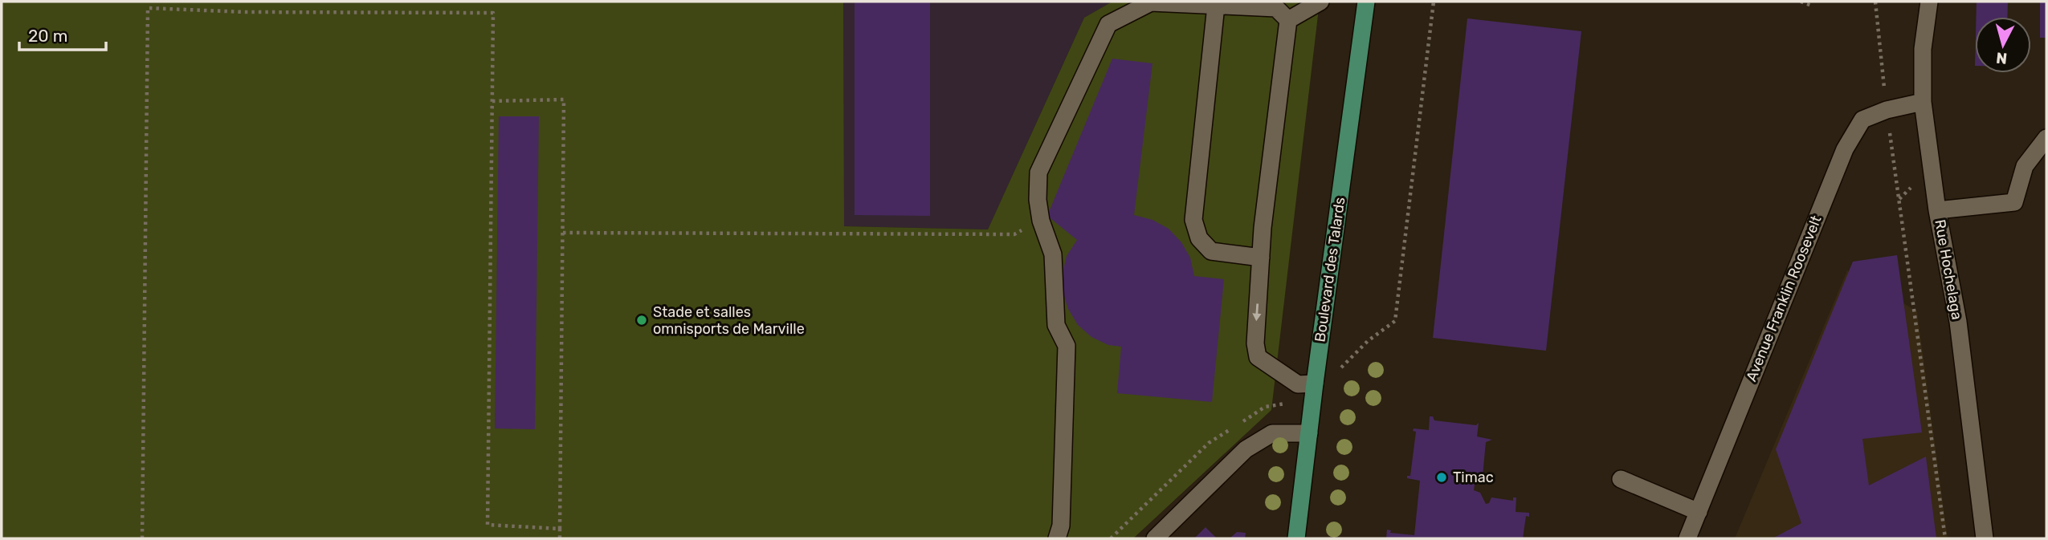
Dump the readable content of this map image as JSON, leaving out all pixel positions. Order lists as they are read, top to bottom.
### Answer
{
  "streets": {
    "main road": ["Boulevard des Talards"],
    "street": ["Rue Hochelaga", "Avenue Franklin Roosevelt"]
  },
  "crossings": [
    ["Rue Hochelaga", "Avenue Franklin Roosevelt"]
  ],
  "places": ["Stade et salles omnisports de Marville", "Timac"],
  "scale_bar": "20 m",
  "north": "bottom"
}
